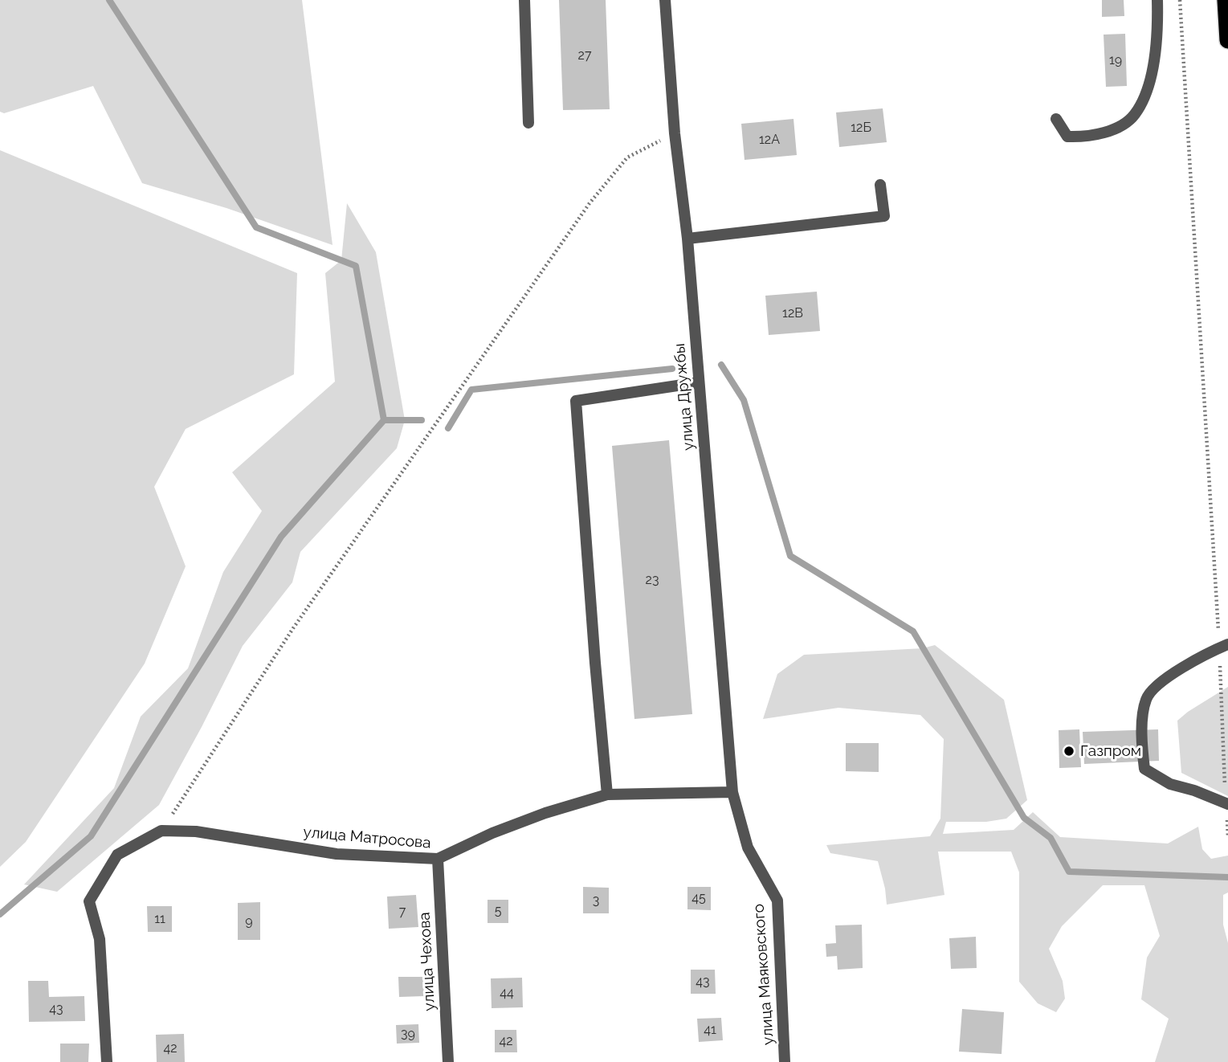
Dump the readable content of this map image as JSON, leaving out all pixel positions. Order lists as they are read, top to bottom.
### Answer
{
  "streets": {
    "street": [
      "улица Дружбы",
      "улица Матросова",
      "улица Чехова",
      "улица Маяковского"
    ]
  },
  "crossings": [
    ["улица Дружбы", "улица Матросова"],
    ["улица Дружбы", "улица Маяковского"],
    ["улица Матросова", "улица Чехова"],
    ["улица Матросова", "улица Маяковского"]
  ],
  "places": ["Газпром"],
  "house_numbers": [
    "27",
    "19",
    "12Б",
    "12А",
    "12В",
    "23",
    "45",
    "3",
    "5",
    "7",
    "11",
    "9",
    "43",
    "44",
    "43",
    "41",
    "39",
    "42",
    "42"
  ]
}
